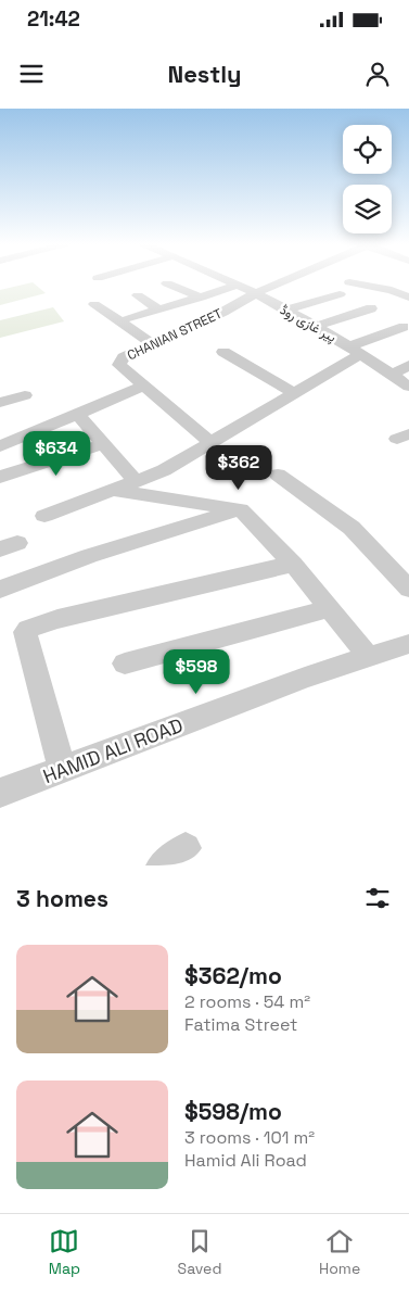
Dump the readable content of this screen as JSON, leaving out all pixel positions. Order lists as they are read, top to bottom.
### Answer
{
  "streets": {
    "street": ["پیر غازی روڈ", "CHANIAN STREET", "HAMID ALI ROAD"]
  },
  "crossings": [
    ["پیر غازی روڈ", "CHANIAN STREET"]
  ],
  "page": {
    "status": "21:42",
    "header": "Nestly",
    "price": ["$634", "$362", "$598"],
    "heading": "3 homes",
    "list": [
      {
        "name": "$362/mo",
        "note": "2 rooms · 54 m² · Fatima Street"
      },
      {
        "name": "$598/mo",
        "note": "3 rooms · 101 m² · Hamid Ali Road"
      }
    ],
    "tabs": ["Map", "Saved", "Home"]
  }
}
